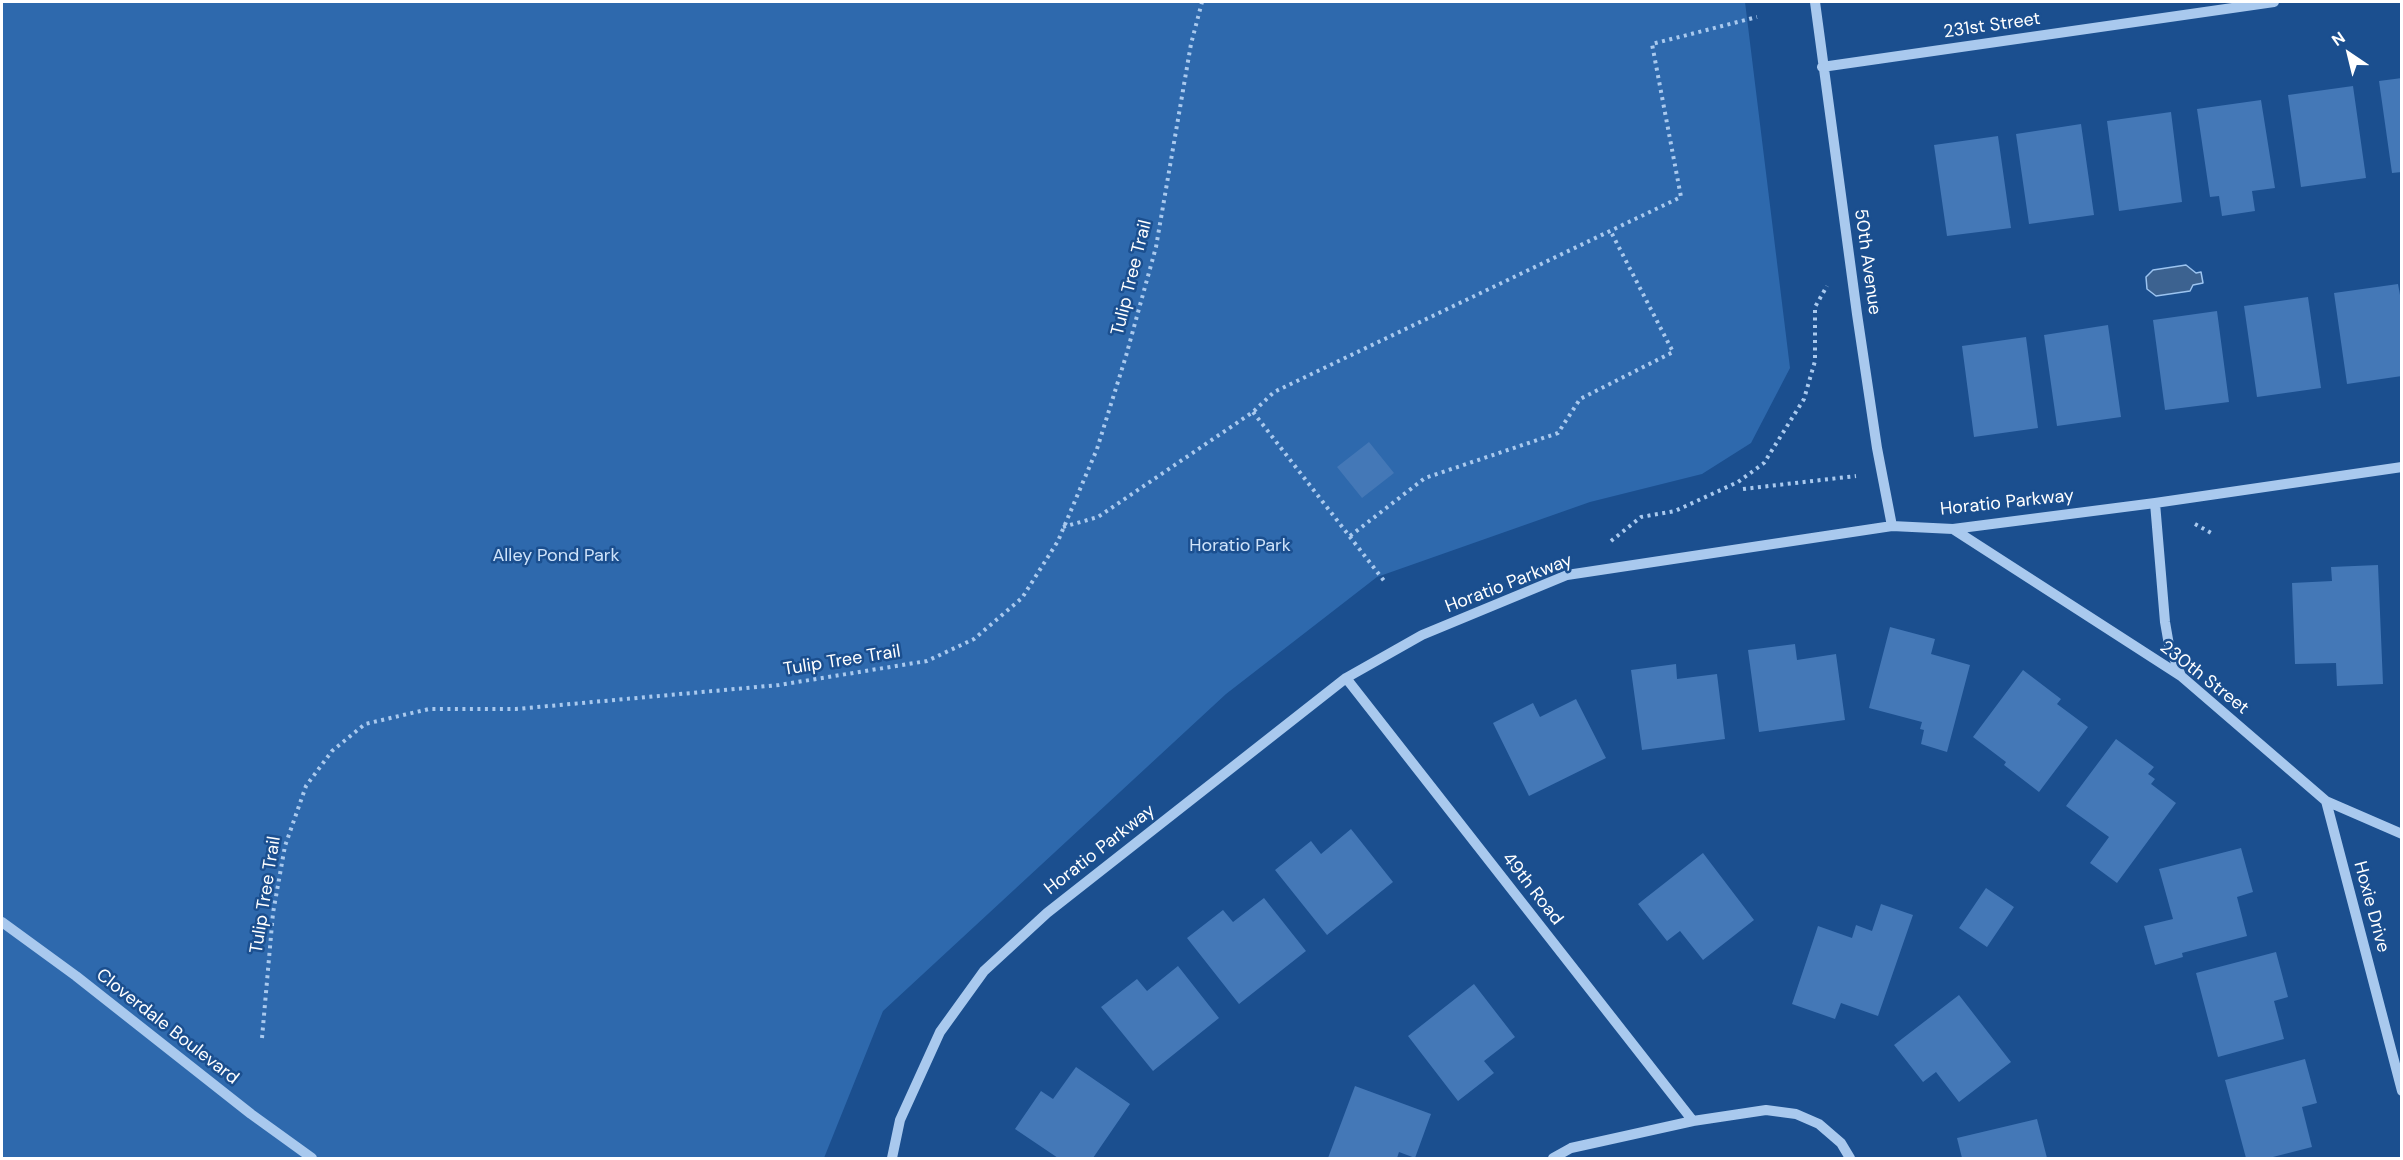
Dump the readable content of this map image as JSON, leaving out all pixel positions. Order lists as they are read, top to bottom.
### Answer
{
  "streets": {
    "street": [
      "231st Street",
      "50th Avenue",
      "Horatio Parkway",
      "230th Street",
      "49th Road",
      "Hoxie Drive",
      "Cloverdale Boulevard"
    ],
    "path": ["Tulip Tree Trail"]
  },
  "crossings": [
    ["231st Street", "50th Avenue"],
    ["50th Avenue", "Horatio Parkway"],
    ["Horatio Parkway", "230th Street"],
    ["Horatio Parkway", "49th Road"],
    ["230th Street", "Hoxie Drive"]
  ],
  "parks": ["Horatio Park", "Alley Pond Park"],
  "north": "top left"
}
